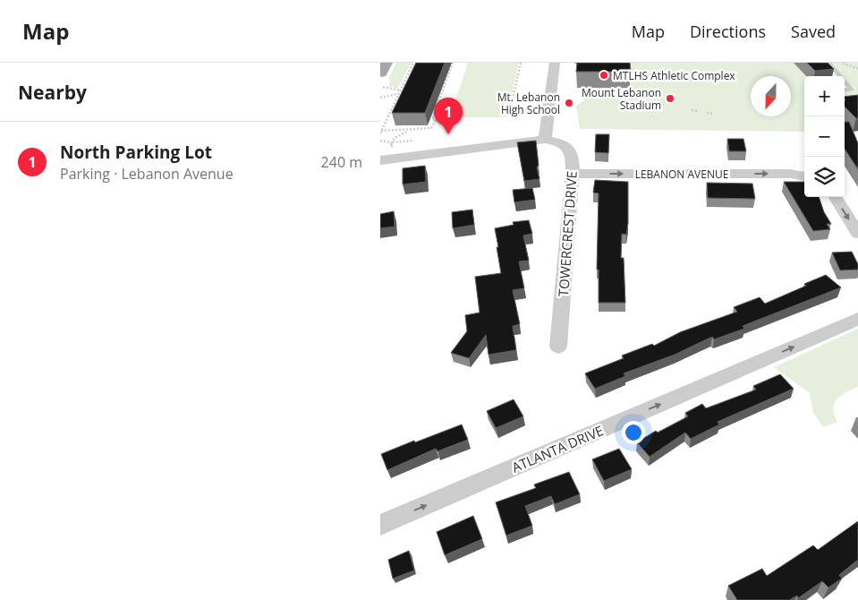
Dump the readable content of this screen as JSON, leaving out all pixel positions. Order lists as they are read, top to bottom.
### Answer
{
  "streets": {
    "street": ["LEBANON AVENUE", "TOWERCREST DRIVE", "ATLANTA DRIVE"]
  },
  "crossings": [
    ["LEBANON AVENUE", "TOWERCREST DRIVE"]
  ],
  "one_way": ["LEBANON AVENUE", "ATLANTA DRIVE"],
  "places": ["MTLHS Athletic Complex", "Mount Lebanon Stadium", "Mt. Lebanon High School"],
  "north": "bottom",
  "page": {
    "header": "Map",
    "nav": ["Map", "Directions", "Saved"],
    "heading": "Nearby",
    "map_buttons": ["+", "−"],
    "pins": "1",
    "list": [
      {
        "mark": "1",
        "name": "North Parking Lot",
        "note": "Parking · Lebanon Avenue",
        "value": "240 m"
      }
    ]
  }
}
